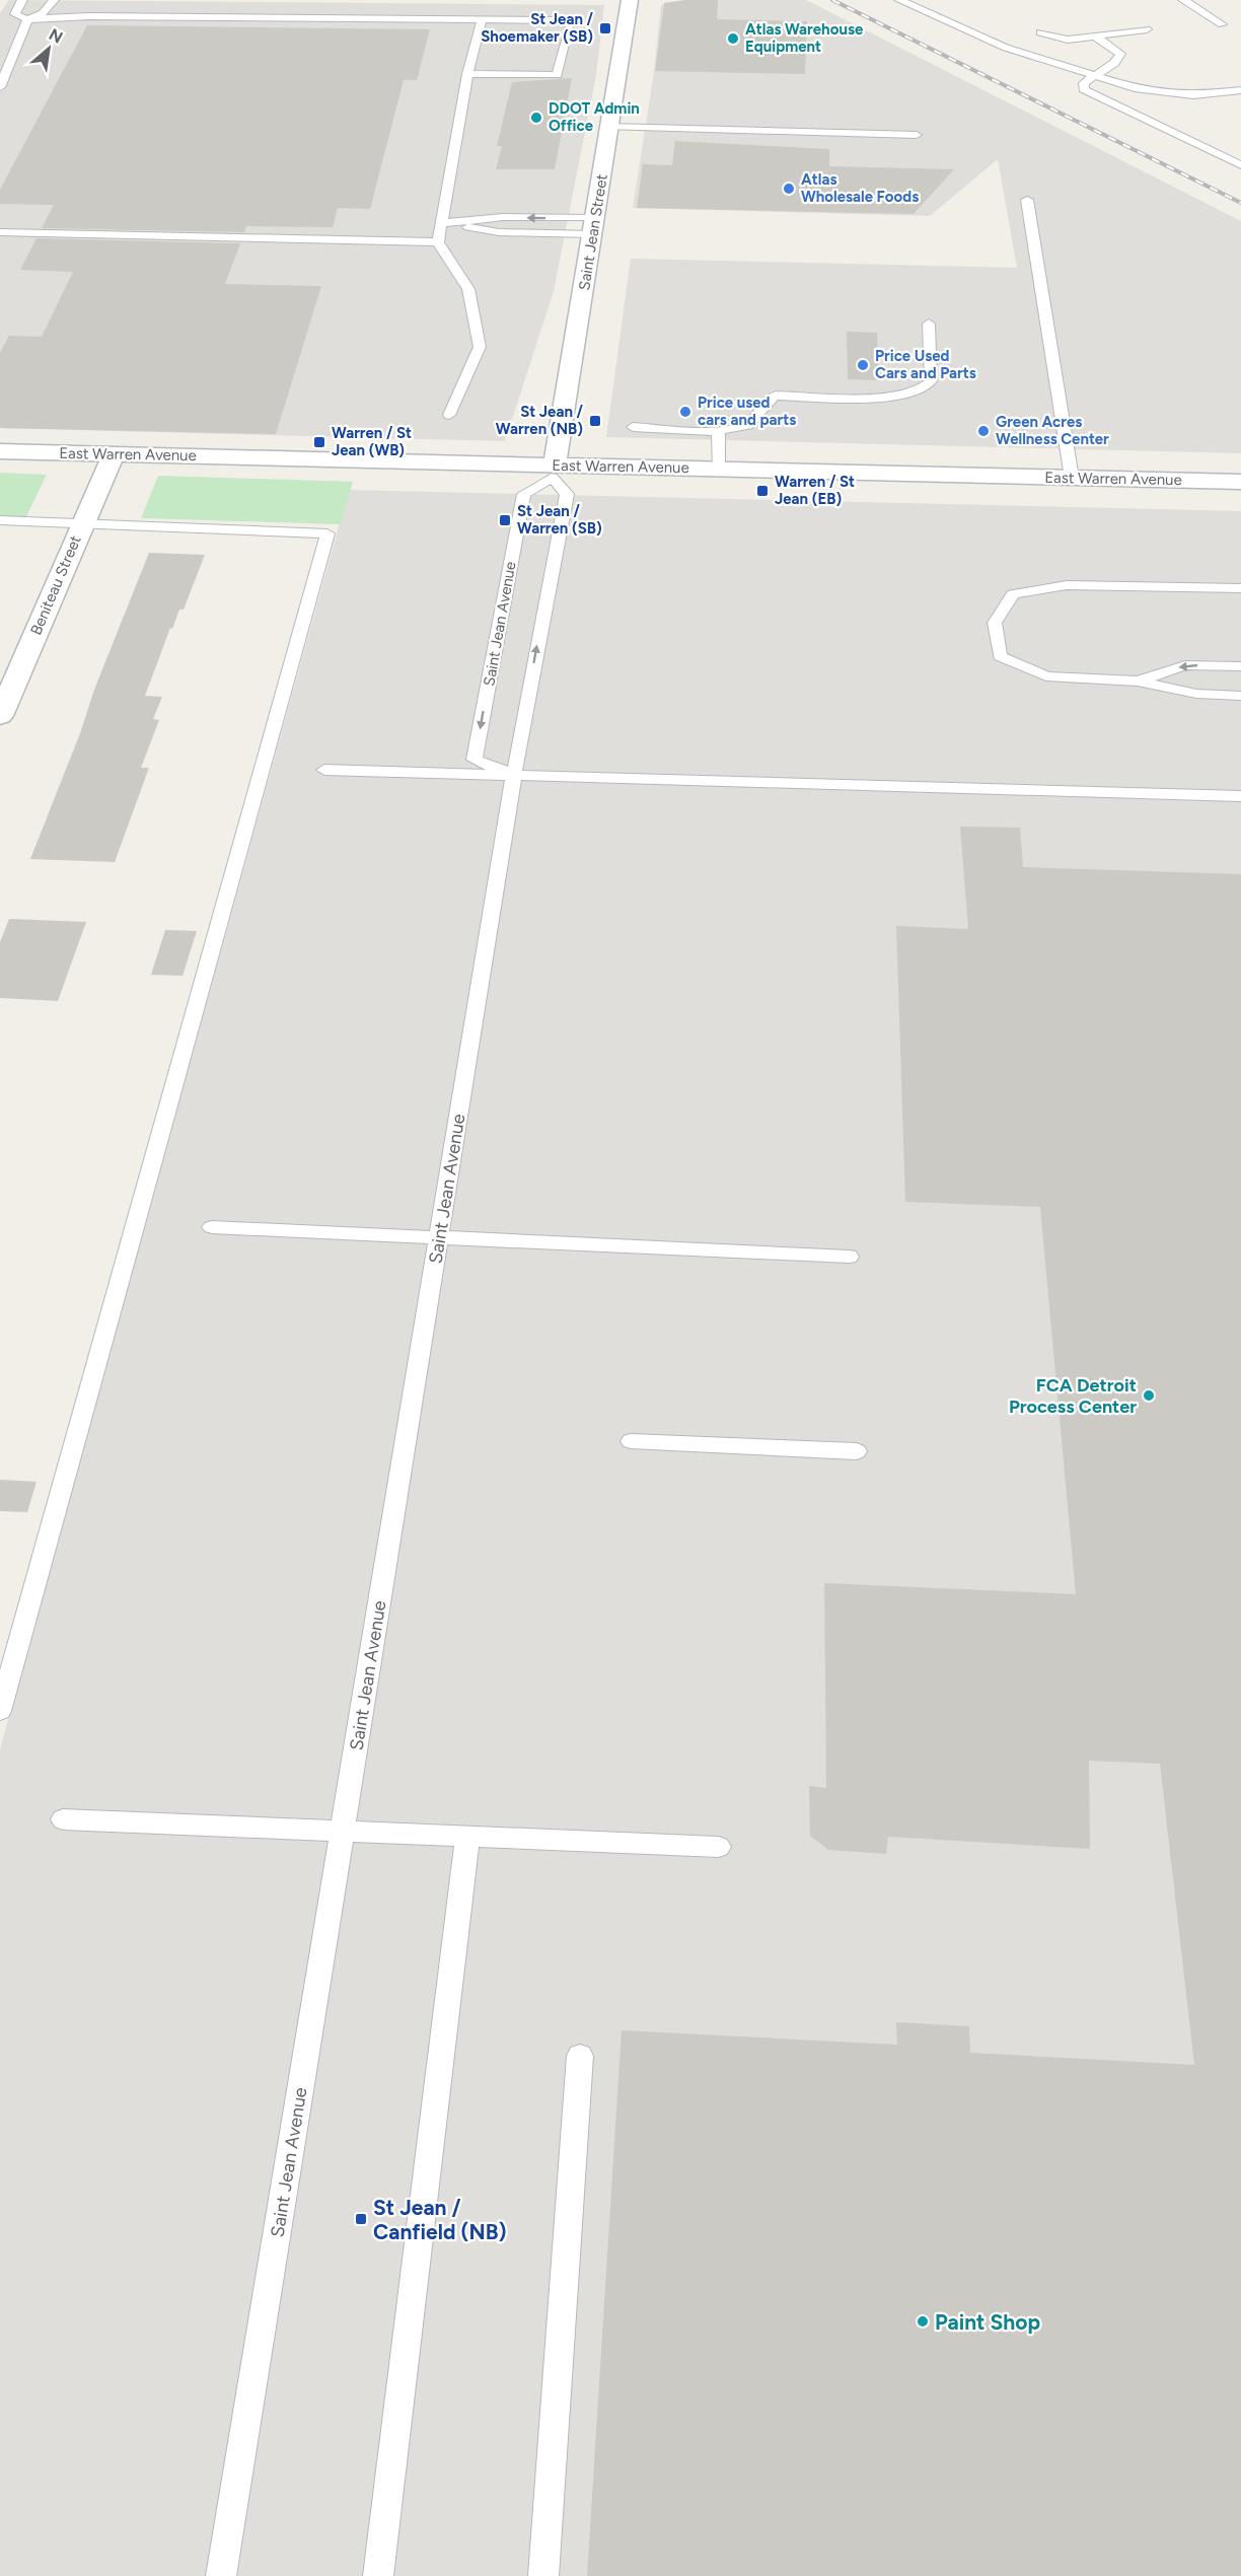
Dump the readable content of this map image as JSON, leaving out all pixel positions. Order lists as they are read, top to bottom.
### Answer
{
  "streets": {
    "street": ["Saint Jean Street", "East Warren Avenue", "Beniteau Street"],
    "lane": ["Saint Jean Avenue"]
  },
  "crossings": [
    ["Saint Jean Street", "East Warren Avenue"],
    ["Saint Jean Street", "Saint Jean Avenue"],
    ["East Warren Avenue", "Beniteau Street"],
    ["East Warren Avenue", "Saint Jean Avenue"]
  ],
  "places": {
    "transit": [
      "St Jean / Shoemaker (SB)",
      "St Jean / Warren (NB)",
      "Warren / St Jean (WB)",
      "Warren / St Jean (EB)",
      "St Jean / Warren (SB)",
      "St Jean / Canfield (NB)"
    ],
    "other": [
      "Atlas Warehouse Equipment",
      "DDOT Admin Office",
      "Atlas Wholesale Foods",
      "Price Used Cars and Parts",
      "Price used cars and parts",
      "Green Acres Wellness Center",
      "FCA Detroit Process Center",
      "Paint Shop"
    ]
  },
  "north": "top right"
}
